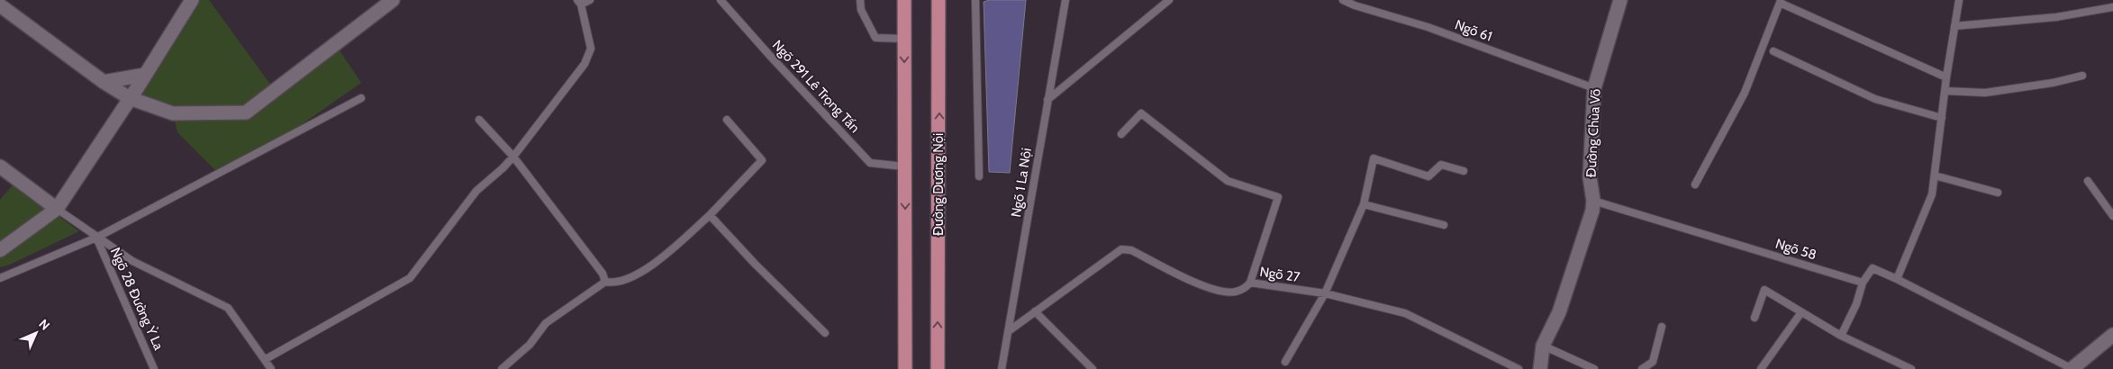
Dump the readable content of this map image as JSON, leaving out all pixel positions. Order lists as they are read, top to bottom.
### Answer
{
  "streets": {
    "main road": ["Đường Dương Nội"],
    "street": ["Đường Chùa Võ"],
    "lane": [
      "Ngõ 61",
      "Ngõ 291 Lê Trọng Tấn",
      "Ngõ 1 La Nội",
      "Ngõ 58",
      "Ngõ 27",
      "Ngõ 28 Đường Ỷ La"
    ]
  },
  "crossings": [
    ["Ngõ 61", "Đường Chùa Võ"],
    ["Đường Chùa Võ", "Ngõ 58"]
  ],
  "north": "top right"
}
